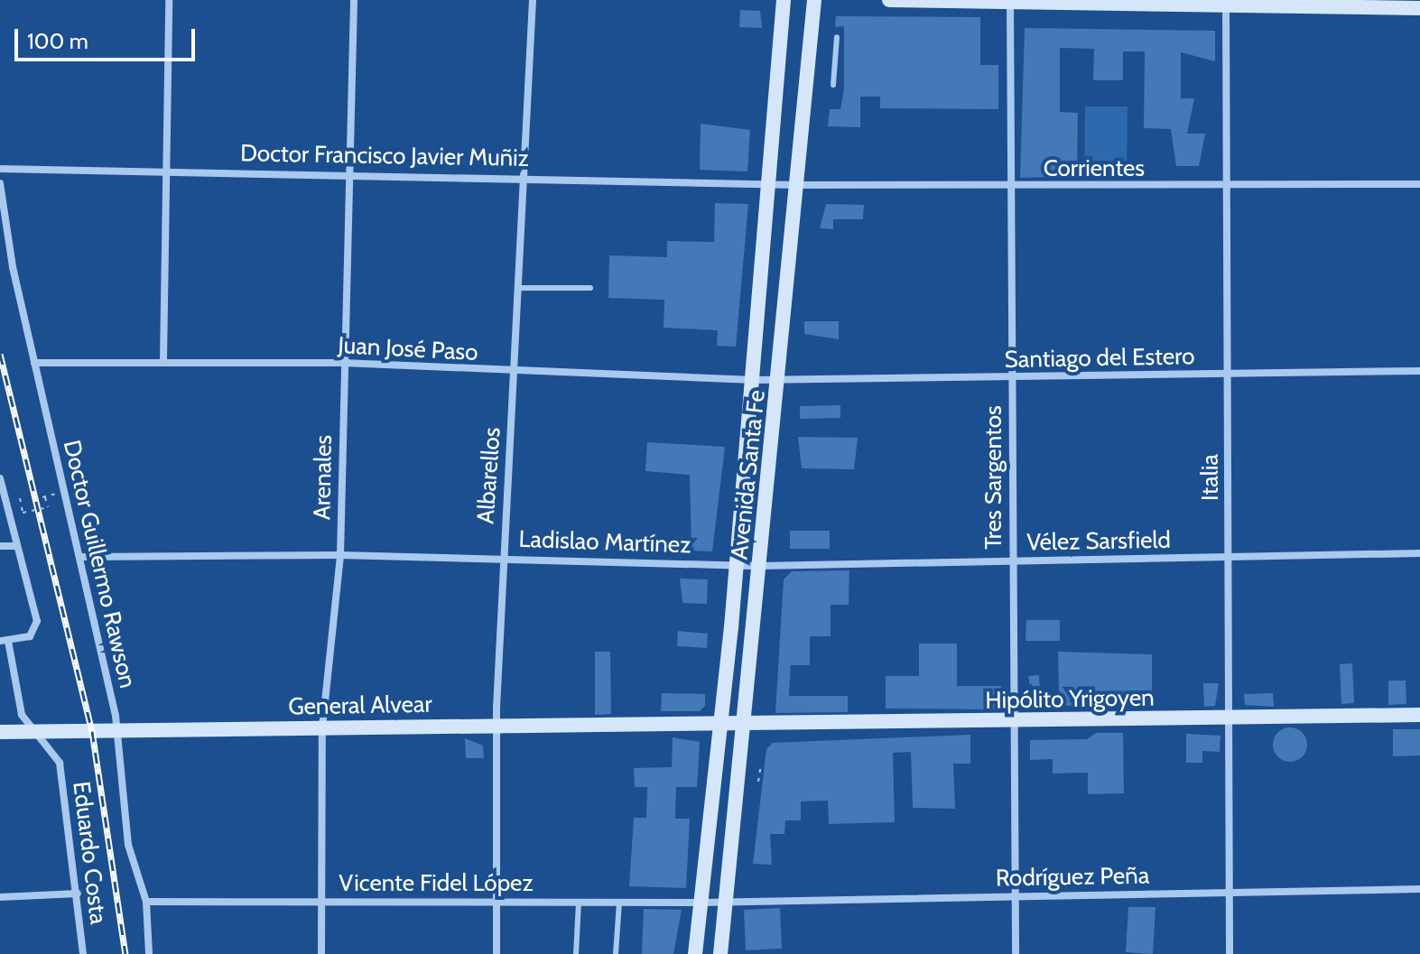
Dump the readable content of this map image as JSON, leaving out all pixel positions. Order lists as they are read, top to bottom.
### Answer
{
  "streets": {
    "street": [
      "Doctor Francisco Javier Muñiz",
      "Corrientes",
      "Juan José Paso",
      "Santiago del Estero",
      "Avenida Santa Fe",
      "Albarellos",
      "Arenales",
      "Tres Sargentos",
      "Italia",
      "Vélez Sarsfield",
      "Ladislao Martínez",
      "Doctor Guillermo Rawson",
      "Hipólito Yrigoyen",
      "General Alvear",
      "Eduardo Costa",
      "Rodríguez Peña",
      "Vicente Fidel López"
    ]
  },
  "crossings": [
    ["Doctor Francisco Javier Muñiz", "Corrientes"],
    ["Doctor Francisco Javier Muñiz", "Avenida Santa Fe"],
    ["Doctor Francisco Javier Muñiz", "Albarellos"],
    ["Doctor Francisco Javier Muñiz", "Arenales"],
    ["Corrientes", "Avenida Santa Fe"],
    ["Corrientes", "Tres Sargentos"],
    ["Corrientes", "Italia"],
    ["Juan José Paso", "Santiago del Estero"],
    ["Juan José Paso", "Avenida Santa Fe"],
    ["Juan José Paso", "Albarellos"],
    ["Juan José Paso", "Arenales"],
    ["Juan José Paso", "Doctor Guillermo Rawson"],
    ["Santiago del Estero", "Avenida Santa Fe"],
    ["Santiago del Estero", "Tres Sargentos"],
    ["Santiago del Estero", "Italia"],
    ["Avenida Santa Fe", "Vélez Sarsfield"],
    ["Avenida Santa Fe", "Ladislao Martínez"],
    ["Avenida Santa Fe", "Hipólito Yrigoyen"],
    ["Avenida Santa Fe", "General Alvear"],
    ["Avenida Santa Fe", "Rodríguez Peña"],
    ["Avenida Santa Fe", "Vicente Fidel López"],
    ["Albarellos", "Ladislao Martínez"],
    ["Albarellos", "General Alvear"],
    ["Albarellos", "Vicente Fidel López"],
    ["Arenales", "Ladislao Martínez"],
    ["Arenales", "General Alvear"],
    ["Arenales", "Vicente Fidel López"],
    ["Tres Sargentos", "Vélez Sarsfield"],
    ["Tres Sargentos", "Hipólito Yrigoyen"],
    ["Tres Sargentos", "Rodríguez Peña"],
    ["Italia", "Vélez Sarsfield"],
    ["Italia", "Hipólito Yrigoyen"],
    ["Italia", "Rodríguez Peña"],
    ["Vélez Sarsfield", "Ladislao Martínez"],
    ["Ladislao Martínez", "Doctor Guillermo Rawson"],
    ["Doctor Guillermo Rawson", "General Alvear"],
    ["Doctor Guillermo Rawson", "Vicente Fidel López"],
    ["Hipólito Yrigoyen", "General Alvear"],
    ["General Alvear", "Eduardo Costa"],
    ["Rodríguez Peña", "Vicente Fidel López"]
  ],
  "scale_bar": "100 m"
}
